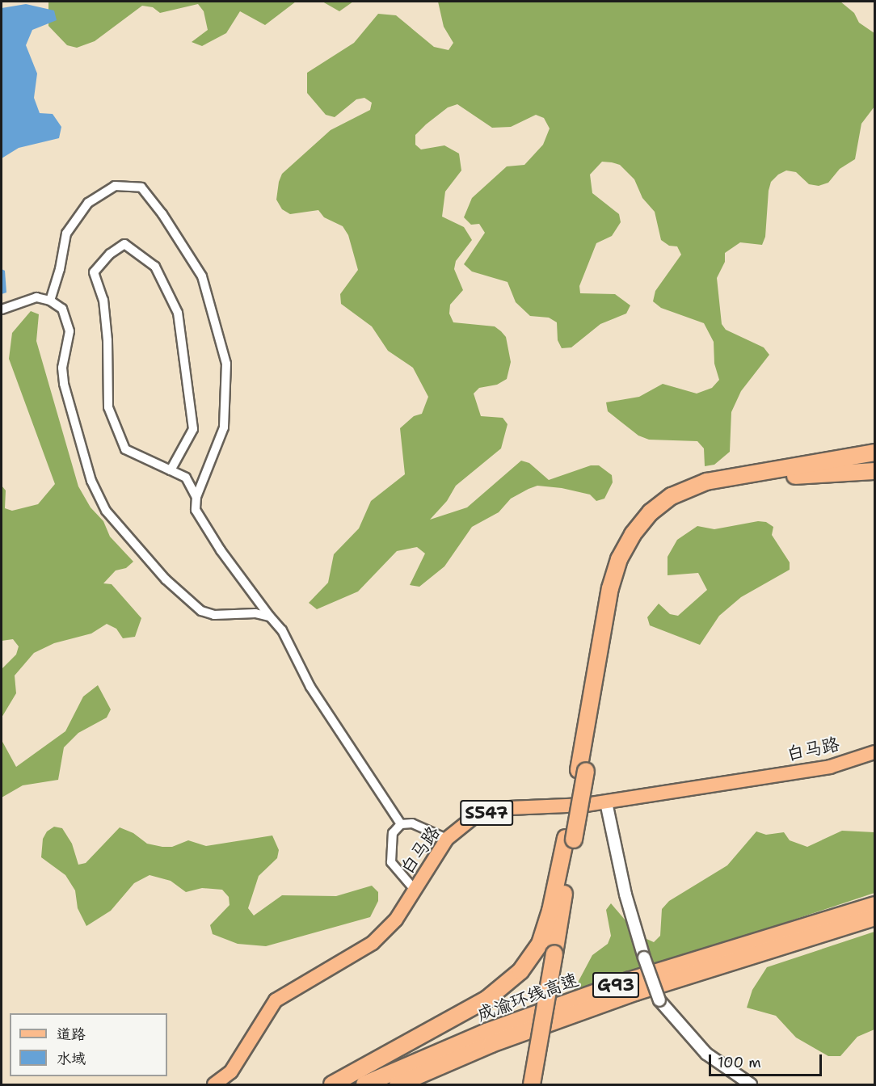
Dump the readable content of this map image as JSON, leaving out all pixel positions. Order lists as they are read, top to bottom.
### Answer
{
  "streets": {
    "highway": ["G93", "成渝环线高速"],
    "main road": ["白马路", "S547"]
  },
  "legend": ["道路", "水域"],
  "scale_bar": "100 m"
}
